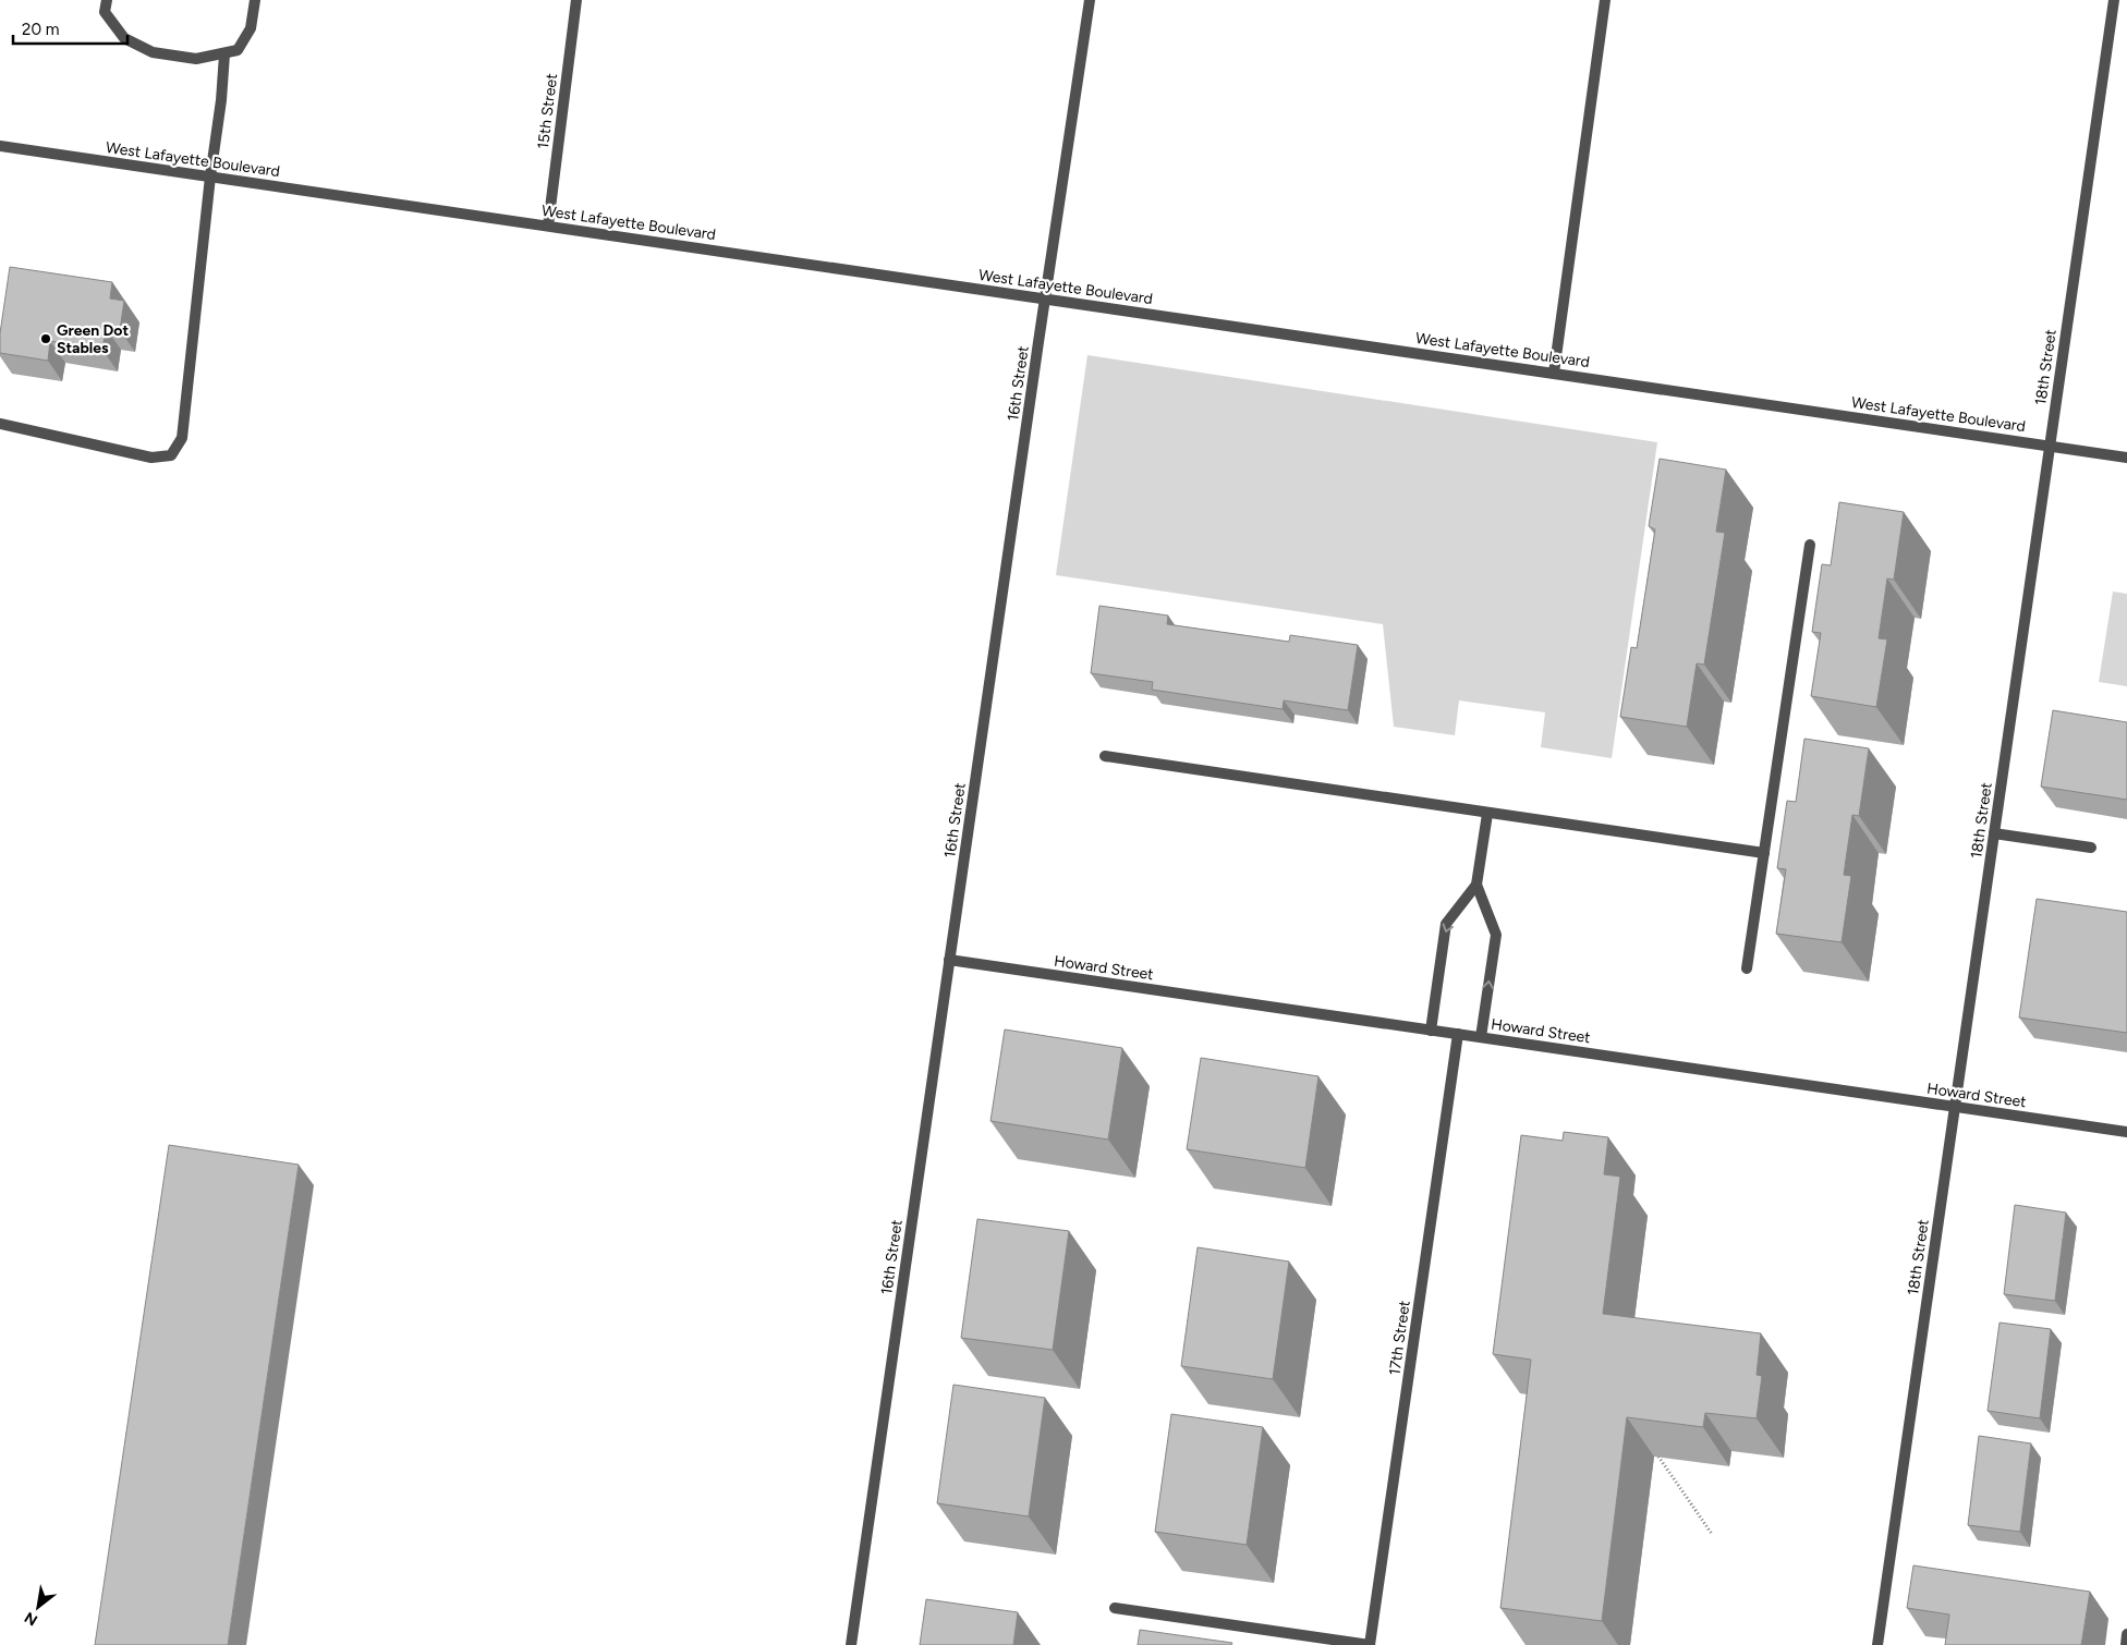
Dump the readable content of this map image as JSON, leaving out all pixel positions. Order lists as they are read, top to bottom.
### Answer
{
  "streets": {
    "street": [
      "15th Street",
      "West Lafayette Boulevard",
      "18th Street",
      "16th Street",
      "Howard Street",
      "17th Street"
    ]
  },
  "crossings": [
    ["15th Street", "West Lafayette Boulevard"],
    ["West Lafayette Boulevard", "18th Street"],
    ["West Lafayette Boulevard", "16th Street"],
    ["18th Street", "Howard Street"],
    ["16th Street", "Howard Street"],
    ["Howard Street", "17th Street"]
  ],
  "places": ["Green Dot Stables"],
  "scale_bar": "20 m",
  "north": "bottom left"
}
